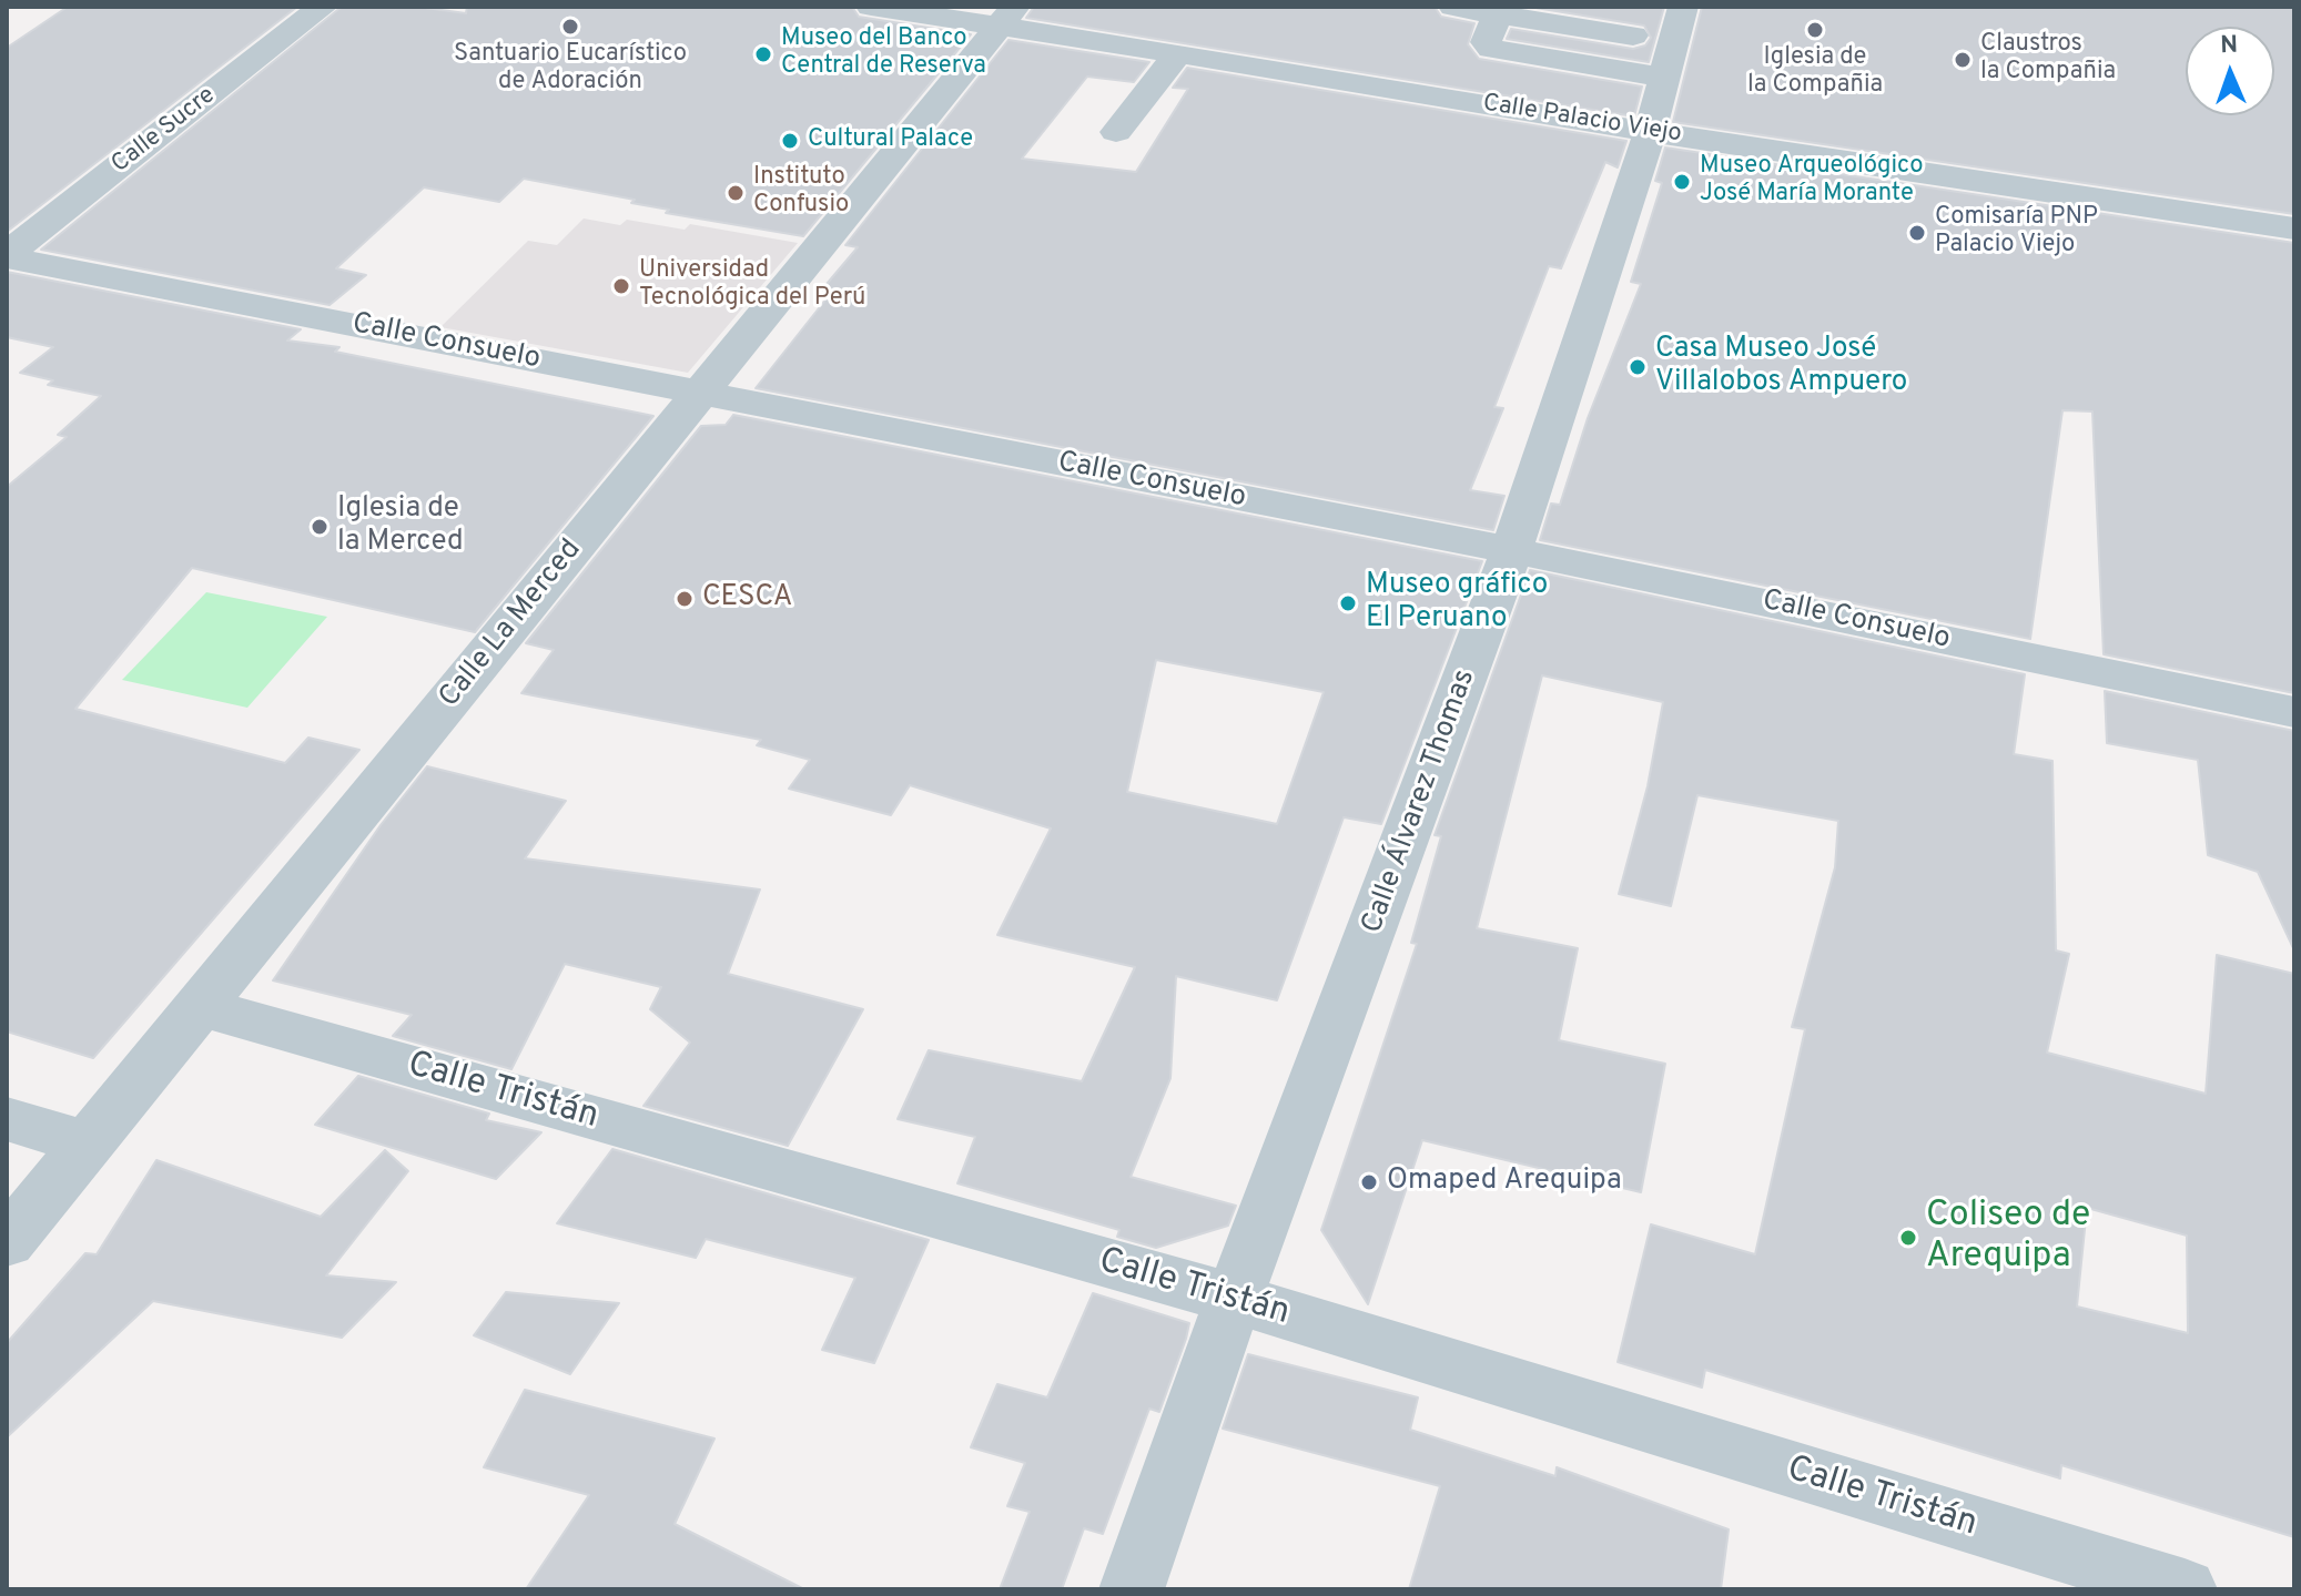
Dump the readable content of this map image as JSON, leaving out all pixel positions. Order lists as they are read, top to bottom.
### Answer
{
  "streets": {
    "street": [
      "Calle Palacio Viejo",
      "Calle Sucre",
      "Calle Consuelo",
      "Calle La Merced",
      "Calle Álvarez Thomas",
      "Calle Tristán"
    ]
  },
  "crossings": [
    ["Calle Palacio Viejo", "Calle La Merced"],
    ["Calle Palacio Viejo", "Calle Álvarez Thomas"],
    ["Calle Sucre", "Calle Consuelo"],
    ["Calle Consuelo", "Calle La Merced"],
    ["Calle Consuelo", "Calle Álvarez Thomas"],
    ["Calle La Merced", "Calle Tristán"],
    ["Calle Álvarez Thomas", "Calle Tristán"]
  ],
  "places": [
    "Santuario Eucarístico de Adoración",
    "Iglesia de la Compañia",
    "Museo del Banco Central de Reserva",
    "Claustros la Compañia",
    "Cultural Palace",
    "Museo Arqueológico José María Morante",
    "Instituto Confusio",
    "Comisaría PNP Palacio Viejo",
    "Universidad Tecnológica del Perú",
    "Casa Museo José Villalobos Ampuero",
    "Iglesia de la Merced",
    "CESCA",
    "Museo gráfico El Peruano",
    "Omaped Arequipa",
    "Coliseo de Arequipa"
  ],
  "north": "top"
}
